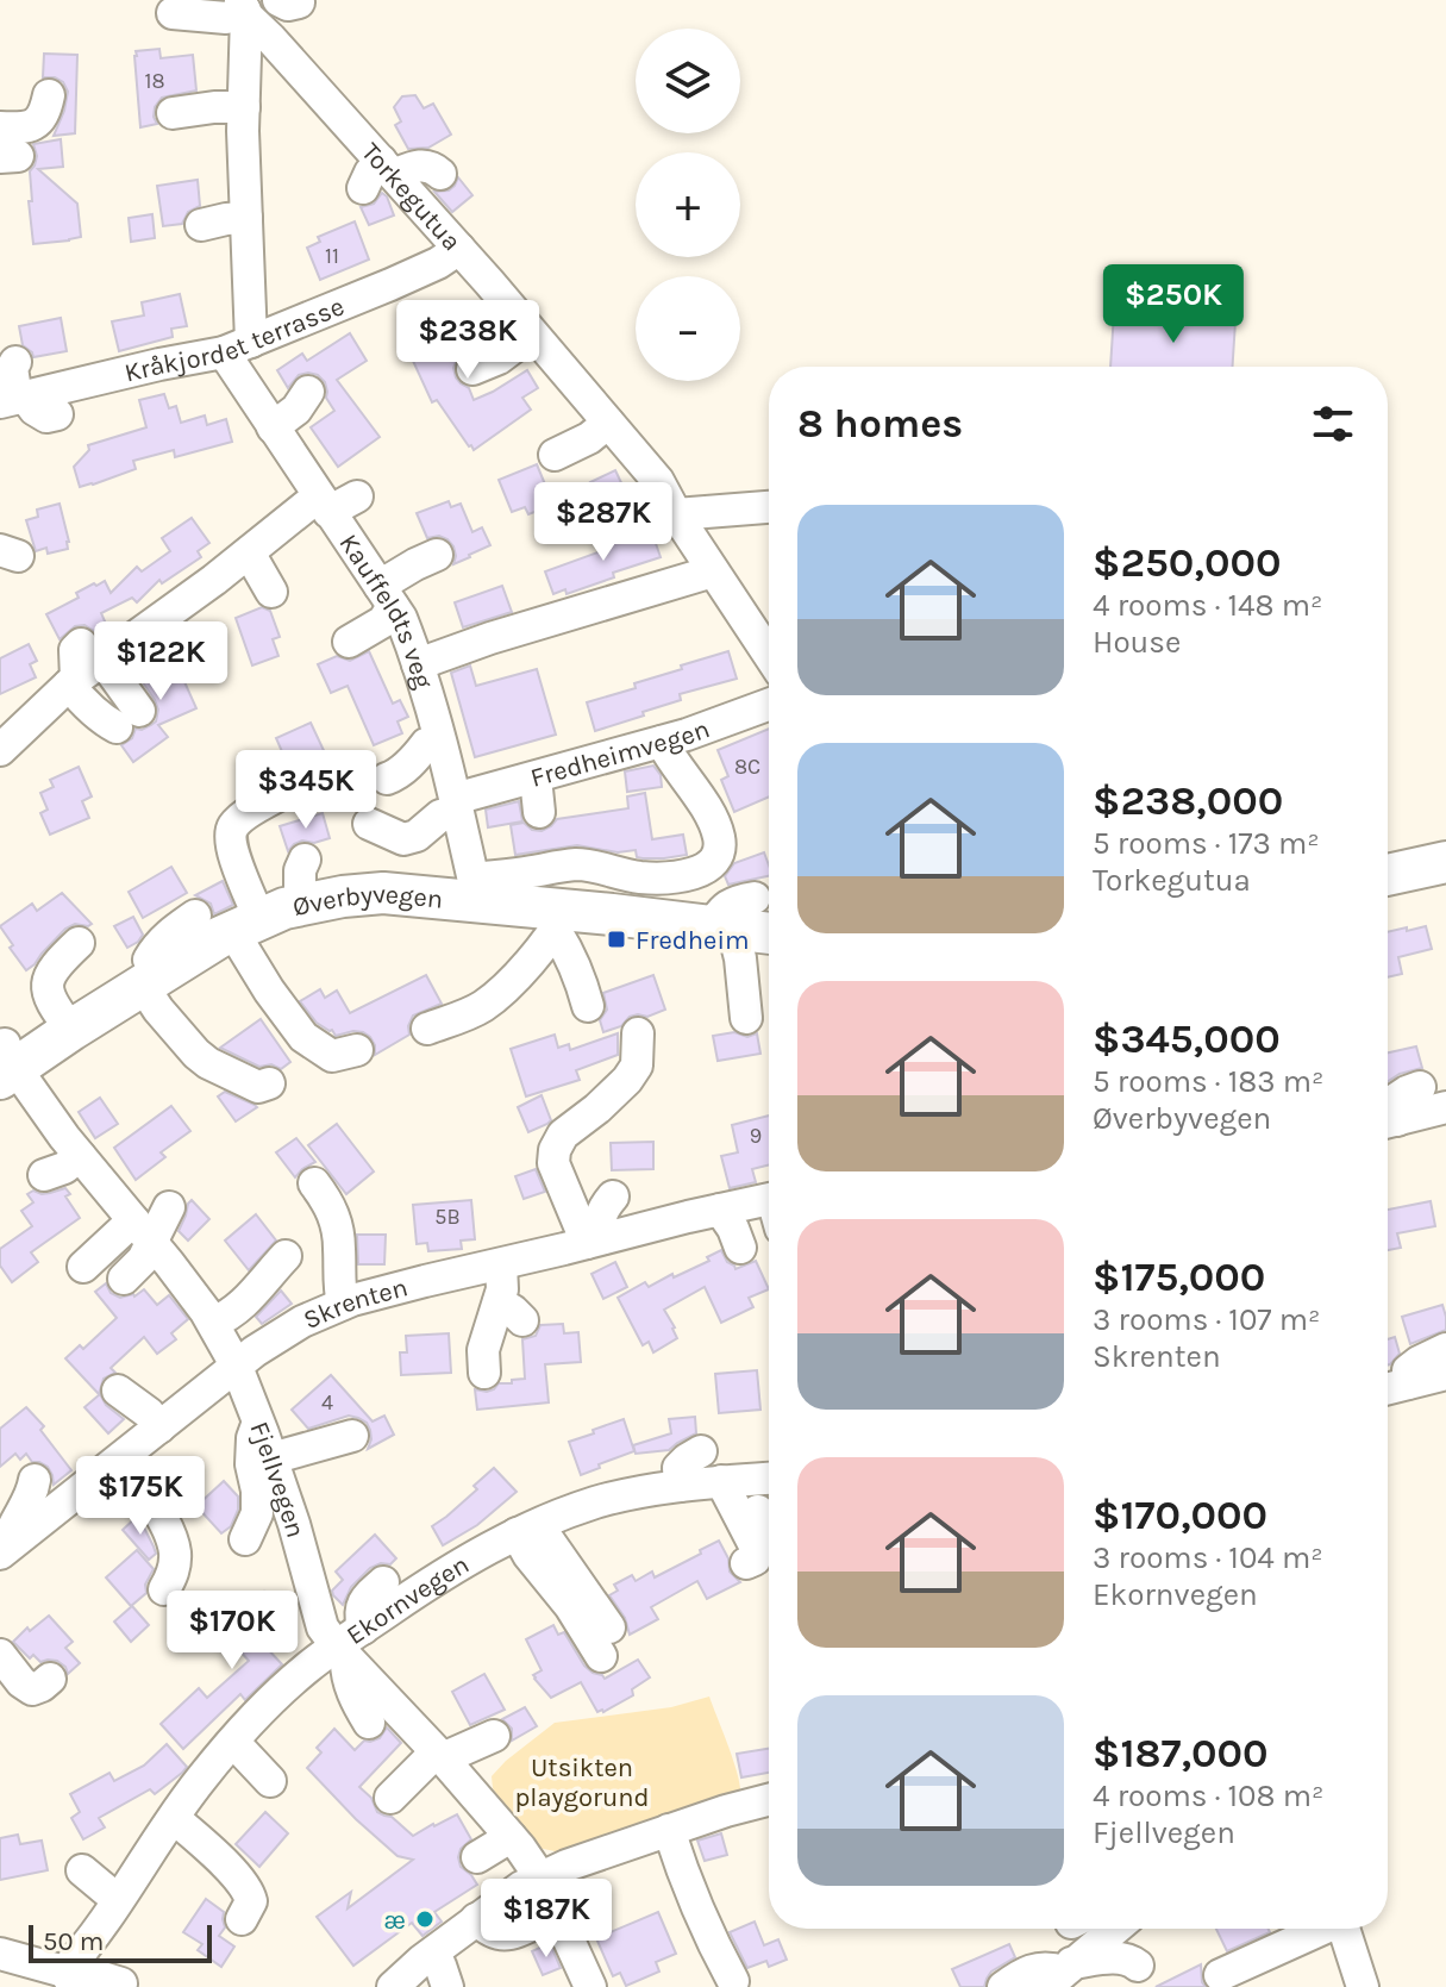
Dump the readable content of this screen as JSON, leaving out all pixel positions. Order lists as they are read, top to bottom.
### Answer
{
  "streets": {
    "main road": ["Øverbyvegen"],
    "street": [
      "Torkegutua",
      "Kråkjordet terrasse",
      "Kauffeldts veg",
      "Fredheimvegen",
      "Skrenten",
      "Fjellvegen",
      "Ekornvegen"
    ]
  },
  "crossings": [
    ["Torkegutua", "Kråkjordet terrasse"],
    ["Kråkjordet terrasse", "Kauffeldts veg"],
    ["Kauffeldts veg", "Fredheimvegen"],
    ["Kauffeldts veg", "Øverbyvegen"],
    ["Øverbyvegen", "Fjellvegen"],
    ["Skrenten", "Fjellvegen"],
    ["Fjellvegen", "Ekornvegen"]
  ],
  "parks": ["Utsikten playgorund"],
  "places": {
    "transit": ["Fredheim"],
    "other": ["æ"]
  },
  "house_numbers": [
    "18",
    "11",
    "8C",
    "9",
    "5B",
    "4"
  ],
  "scale_bar": "50 m",
  "page": {
    "map_buttons": ["+", "−"],
    "price": [
      "$250K",
      "$238K",
      "$287K",
      "$122K",
      "$345K",
      "$175K",
      "$170K",
      "$187K"
    ],
    "heading": "8 homes",
    "list": [
      {
        "name": "$250,000",
        "note": "4 rooms · 148 m² · House"
      },
      {
        "name": "$238,000",
        "note": "5 rooms · 173 m² · Torkegutua"
      },
      {
        "name": "$345,000",
        "note": "5 rooms · 183 m² · Øverbyvegen"
      },
      {
        "name": "$175,000",
        "note": "3 rooms · 107 m² · Skrenten"
      },
      {
        "name": "$170,000",
        "note": "3 rooms · 104 m² · Ekornvegen"
      },
      {
        "name": "$187,000",
        "note": "4 rooms · 108 m² · Fjellvegen"
      }
    ],
    "scale": "50 m"
  }
}
